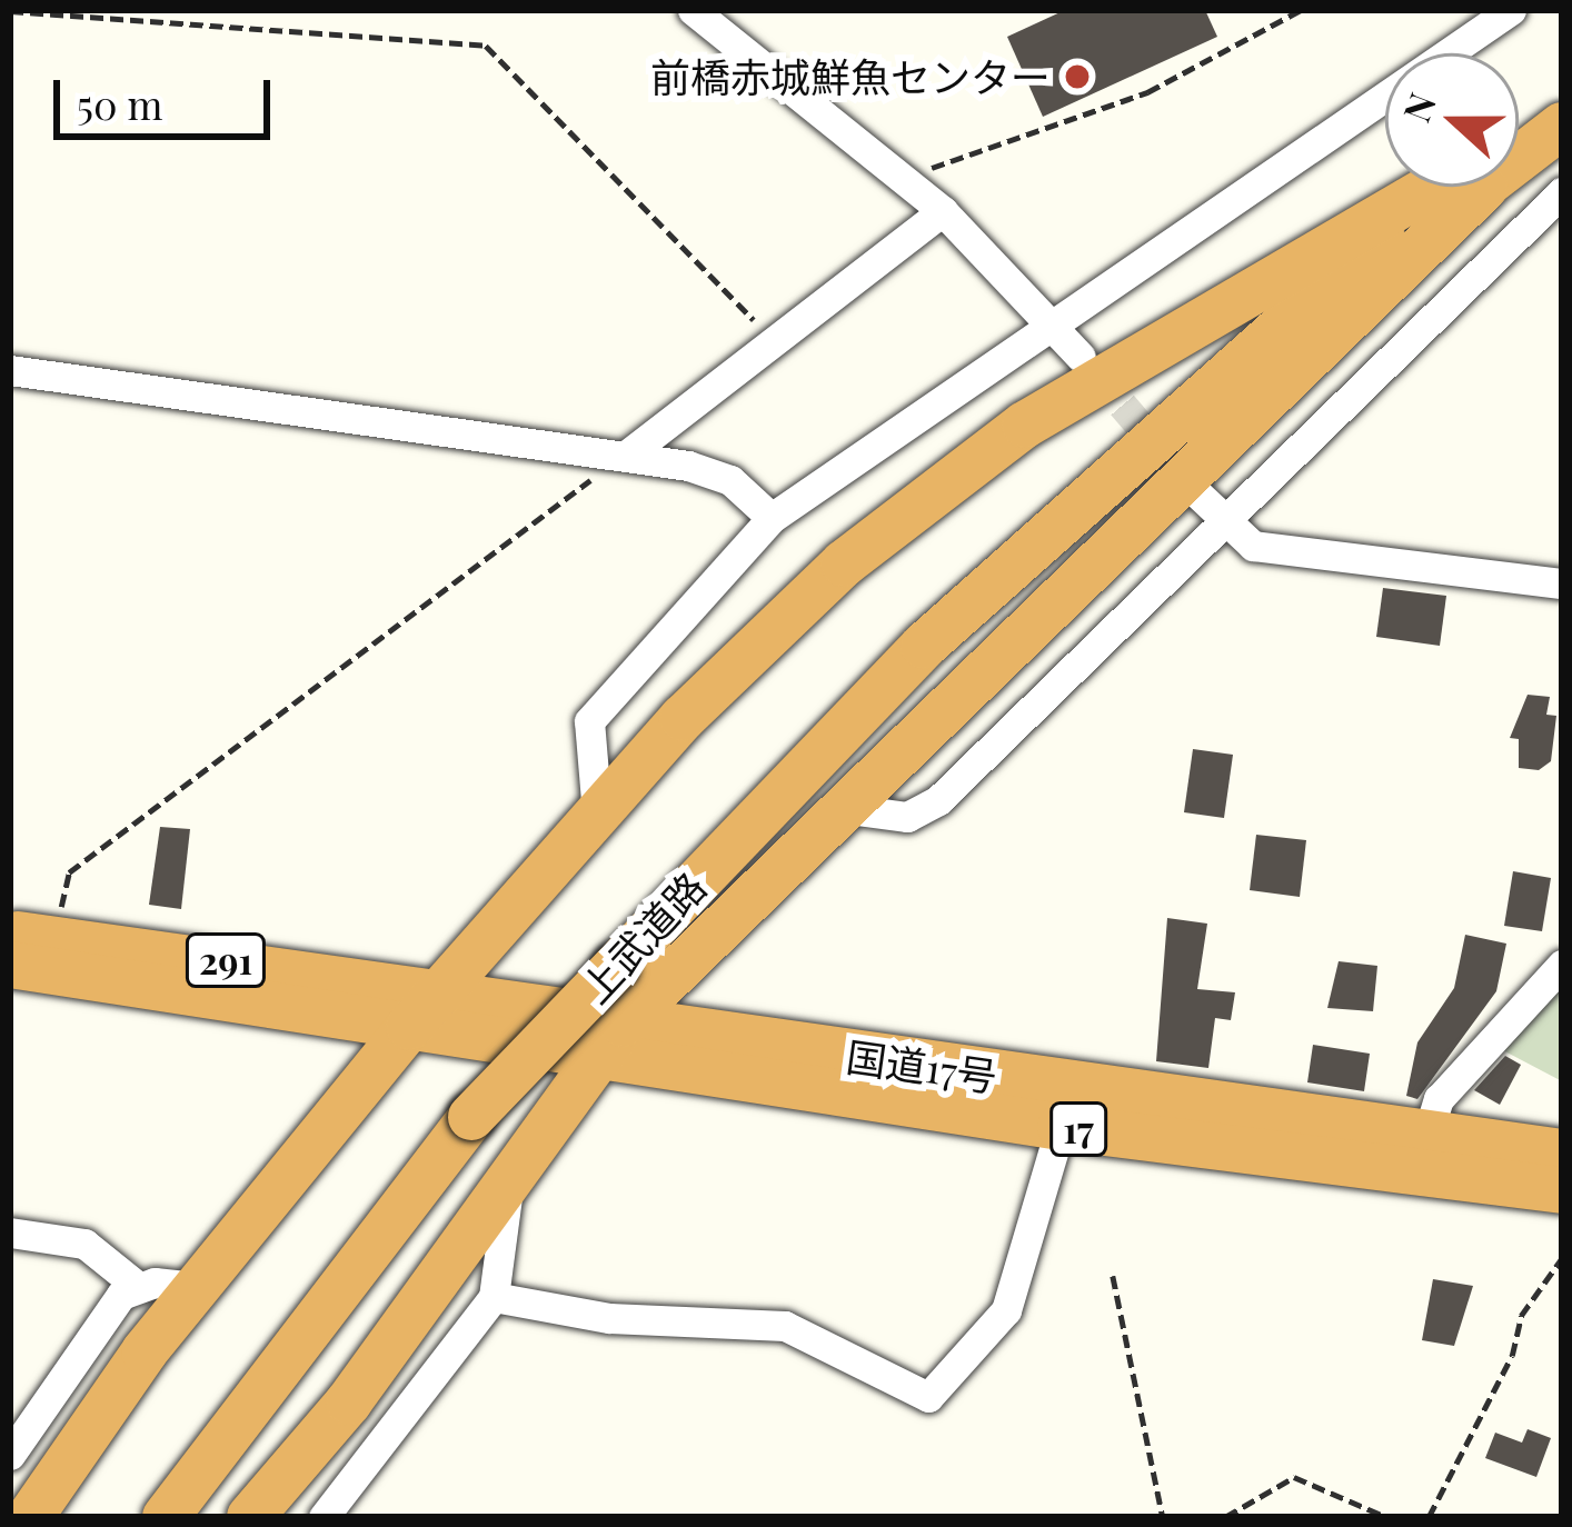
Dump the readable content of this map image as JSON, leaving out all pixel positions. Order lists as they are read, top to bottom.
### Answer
{
  "streets": {
    "highway": [
      "上武道路",
      "291",
      "国道17号",
      "17"
    ]
  },
  "crossings": [
    ["291", "国道17号"]
  ],
  "places": ["前橋赤城鮮魚センター"],
  "scale_bar": "50 m",
  "north": "left"
}
